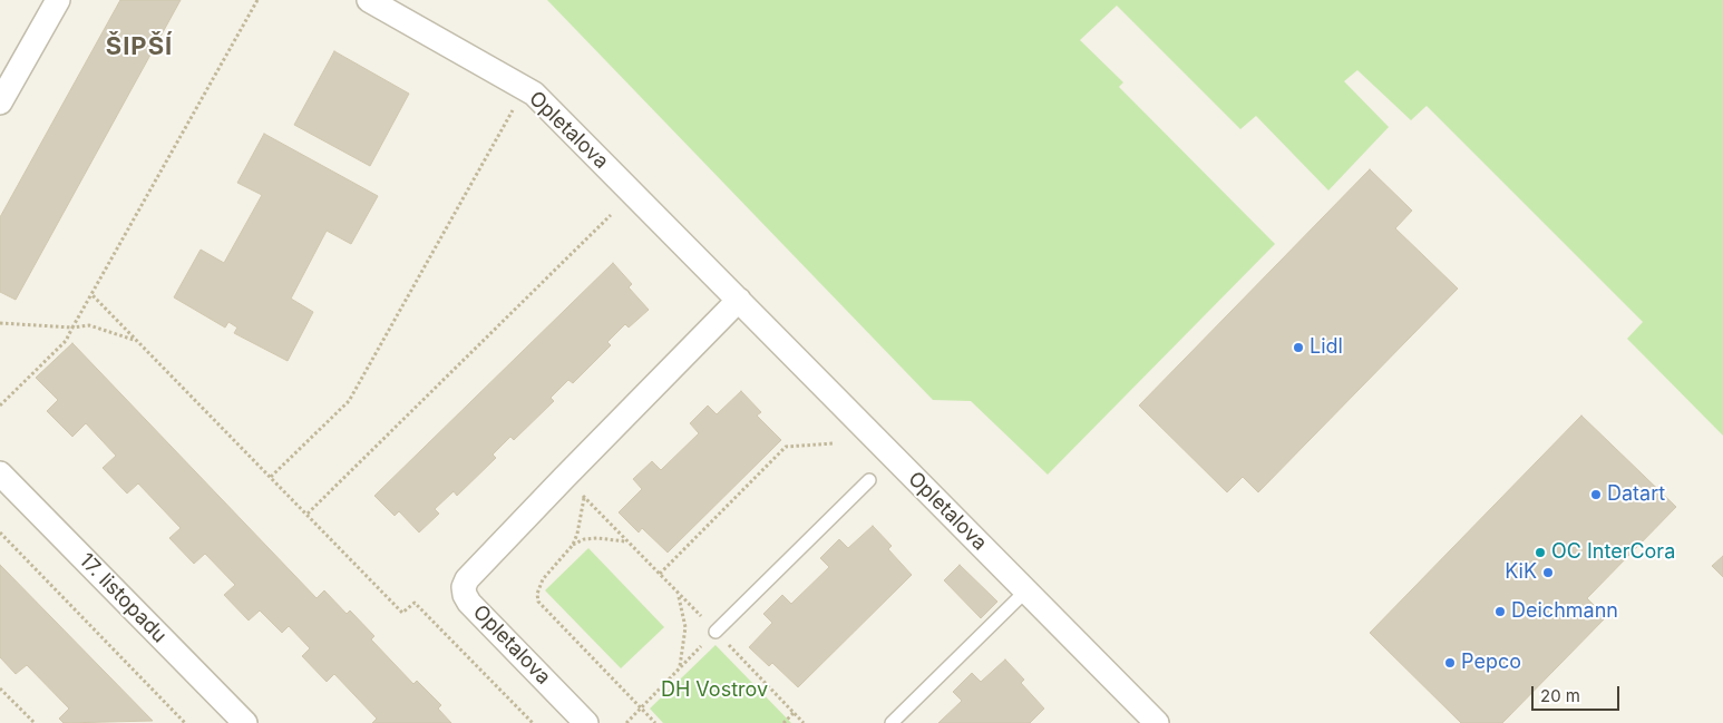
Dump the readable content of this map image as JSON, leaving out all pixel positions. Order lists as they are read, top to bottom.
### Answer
{
  "streets": {
    "street": ["Opletalova", "17. listopadu"]
  },
  "districts": ["ŠIPŠÍ"],
  "parks": ["DH Vostrov"],
  "places": [
    "Lidl",
    "Datart",
    "OC InterCora",
    "KiK",
    "Deichmann",
    "Pepco"
  ],
  "scale_bar": "20 m"
}
